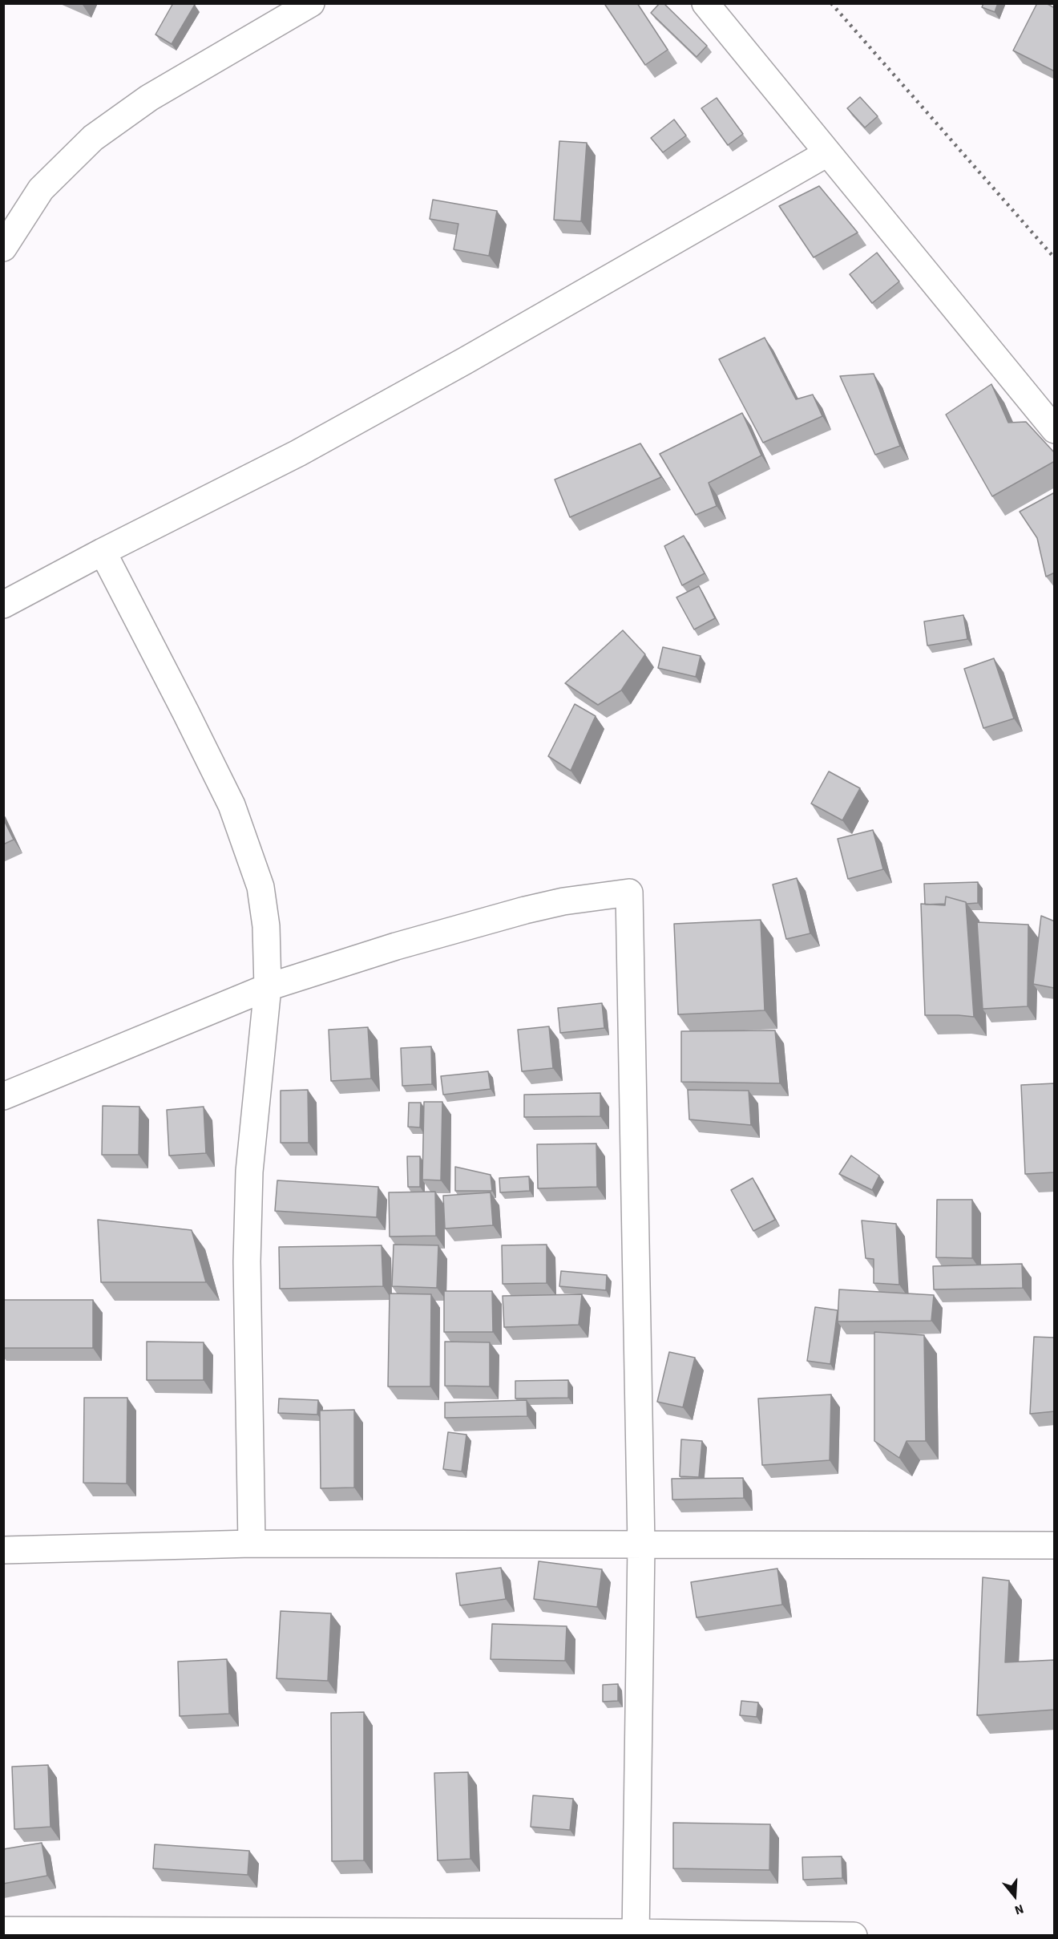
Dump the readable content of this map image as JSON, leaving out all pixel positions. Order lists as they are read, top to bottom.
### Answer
{
  "north": "bottom"
}
